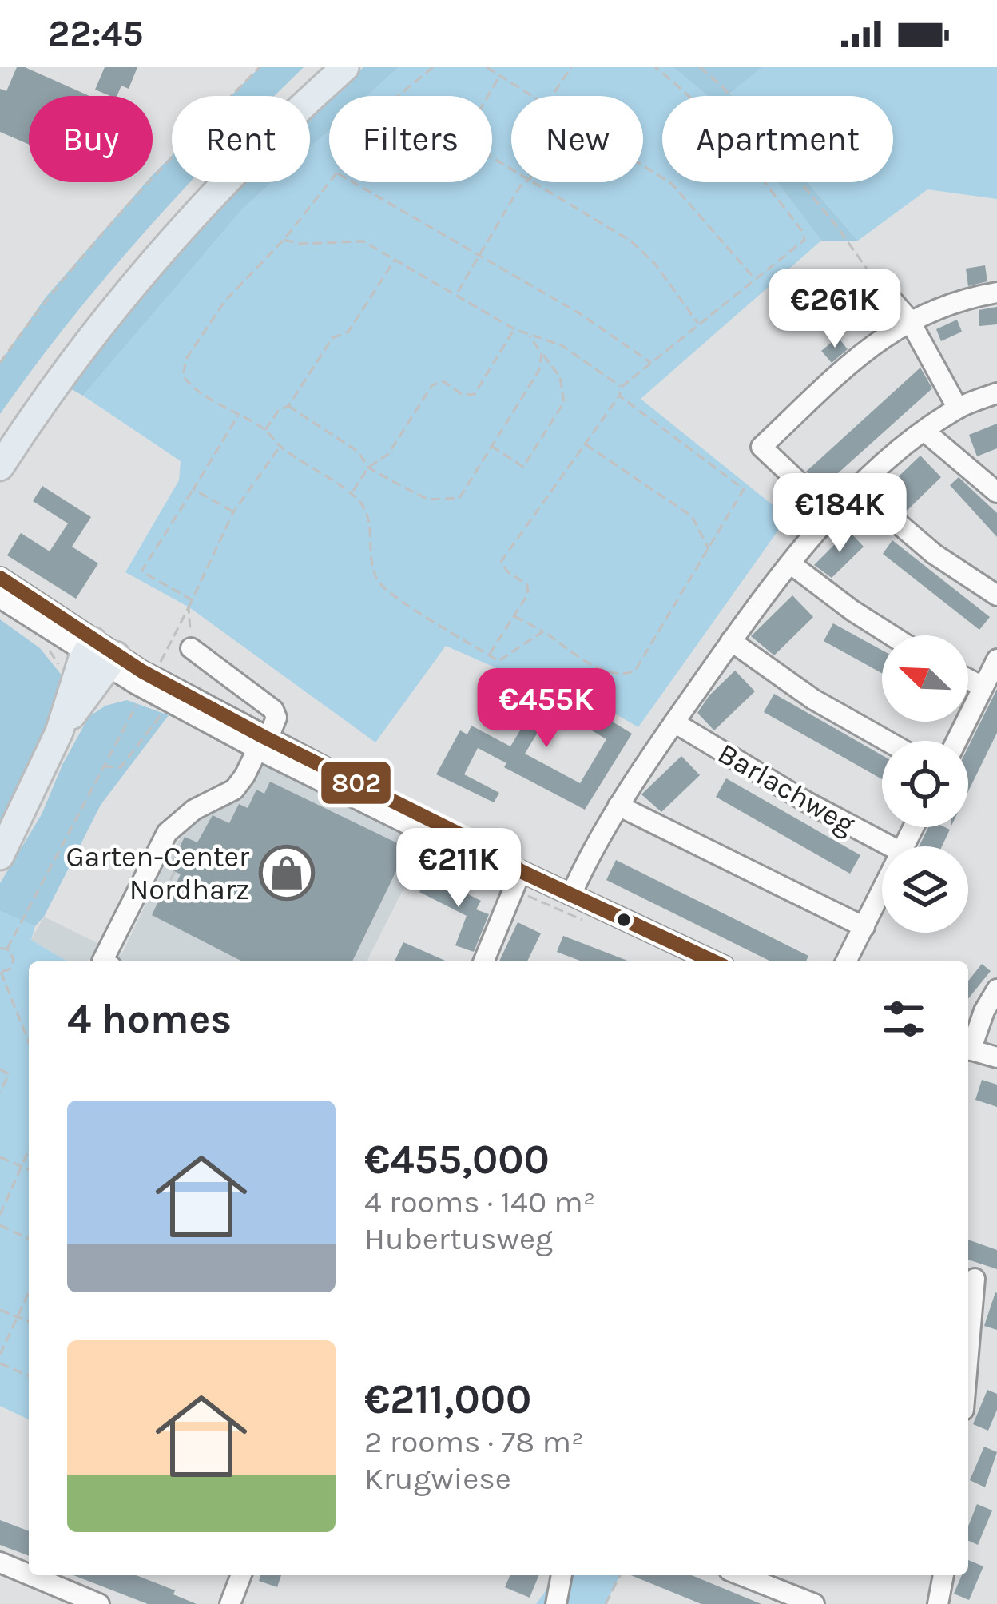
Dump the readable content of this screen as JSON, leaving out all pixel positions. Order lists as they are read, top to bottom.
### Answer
{
  "streets": {
    "street": ["Barlachweg"]
  },
  "places": {
    "shop": ["Garten-Center Nordharz"]
  },
  "lines": ["transit line 802"],
  "north": "top left",
  "page": {
    "status": "22:45",
    "chip": [
      "Buy",
      "Rent",
      "Filters",
      "New",
      "Apartment"
    ],
    "price": [
      "€261K",
      "€184K",
      "€455K",
      "€211K"
    ],
    "heading": "4 homes",
    "list": [
      {
        "name": "€455,000",
        "note": "4 rooms · 140 m² · Hubertusweg"
      },
      {
        "name": "€211,000",
        "note": "2 rooms · 78 m² · Krugwiese"
      }
    ]
  }
}
